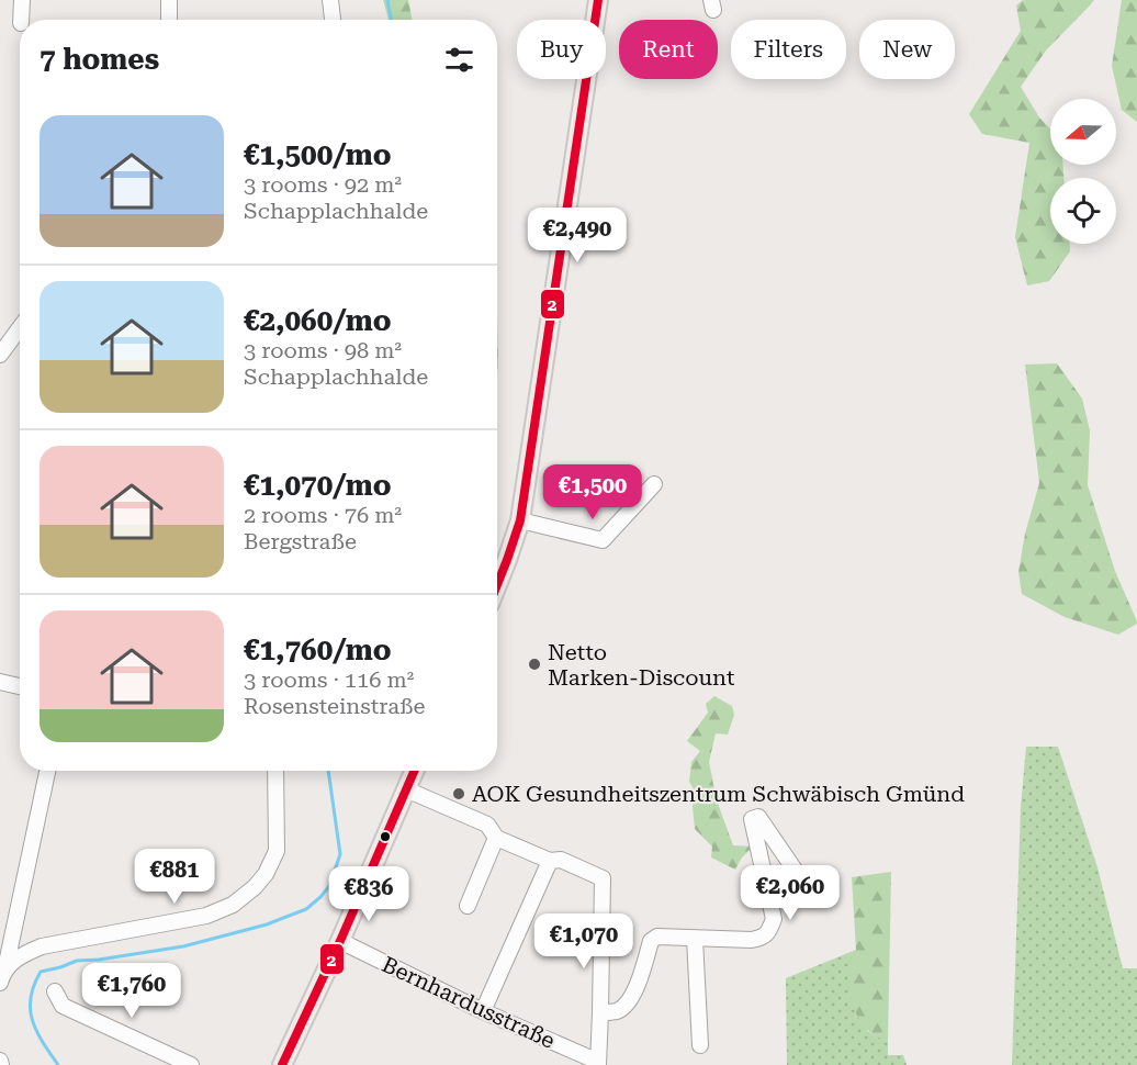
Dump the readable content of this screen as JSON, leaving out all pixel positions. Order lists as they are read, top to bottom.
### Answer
{
  "streets": {
    "street": ["Bernhardusstraße"]
  },
  "places": ["Netto Marken-Discount", "AOK Gesundheitszentrum Schwäbisch Gmünd"],
  "lines": ["transit line 2"],
  "north": "left",
  "page": {
    "chip": [
      "Buy",
      "Rent",
      "Filters",
      "New"
    ],
    "heading": "7 homes",
    "list": [
      {
        "name": "€1,500/mo",
        "note": "3 rooms · 92 m² · Schapplachhalde"
      },
      {
        "name": "€2,060/mo",
        "note": "3 rooms · 98 m² · Schapplachhalde"
      },
      {
        "name": "€1,070/mo",
        "note": "2 rooms · 76 m² · Bergstraße"
      },
      {
        "name": "€1,760/mo",
        "note": "3 rooms · 116 m² · Rosensteinstraße"
      }
    ],
    "price": [
      "€2,490",
      "€1,500",
      "€881",
      "€2,060",
      "€836",
      "€1,070",
      "€1,760"
    ]
  }
}
